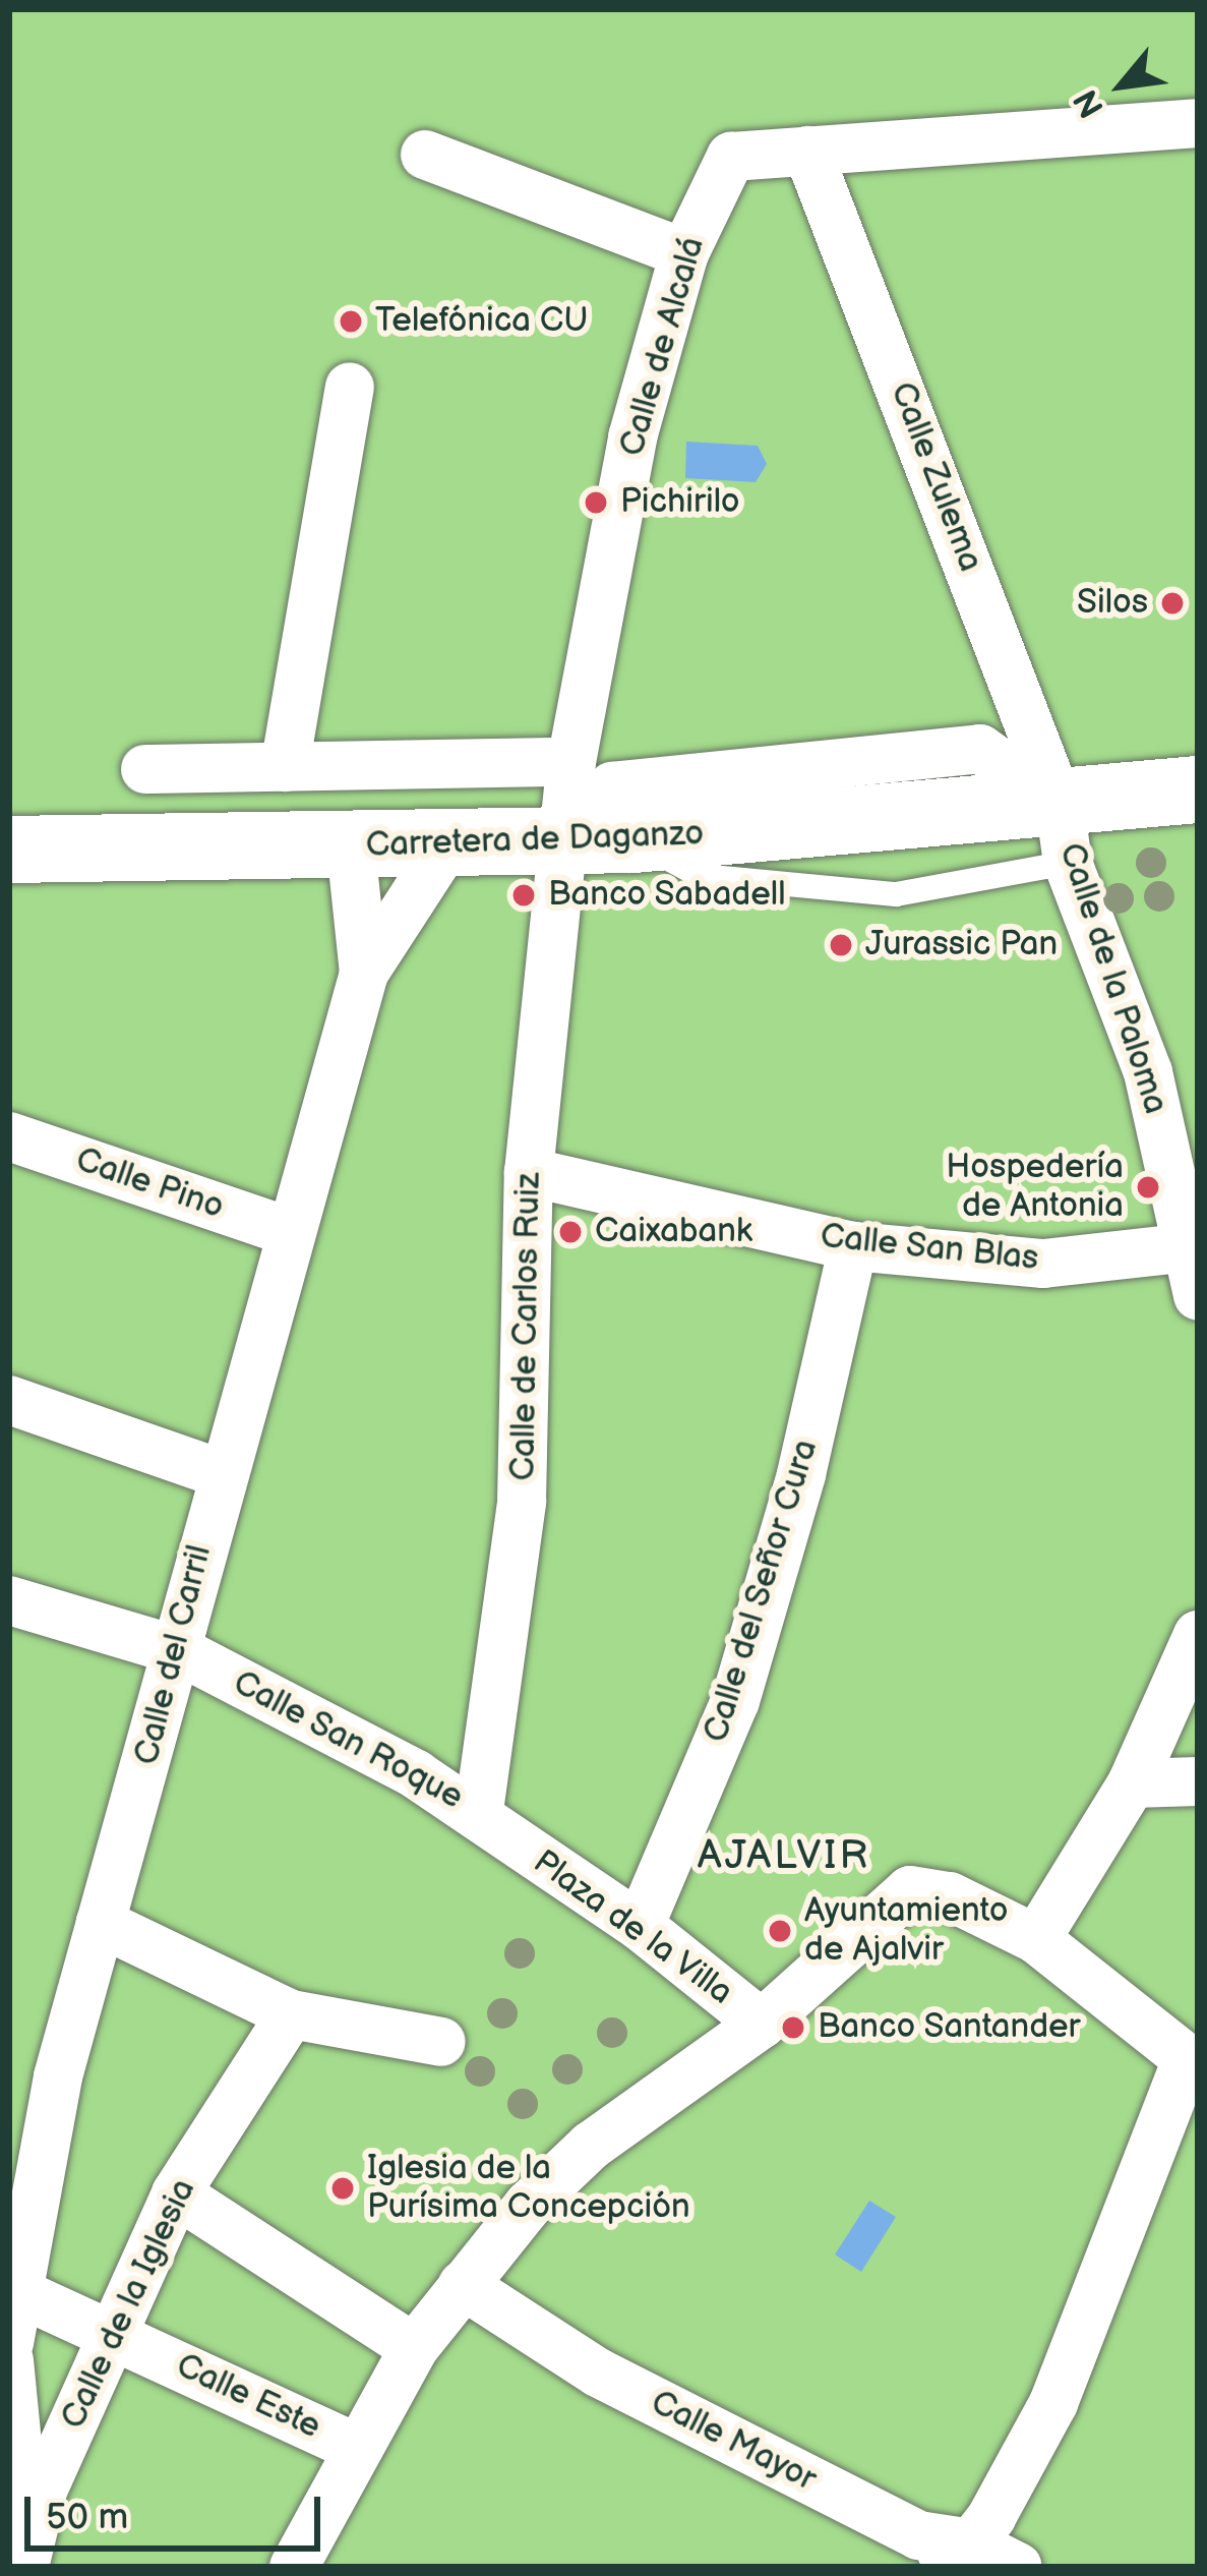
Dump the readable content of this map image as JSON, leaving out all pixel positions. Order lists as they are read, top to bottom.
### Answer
{
  "streets": {
    "street": [
      "Calle de Alcalá",
      "Calle Zulema",
      "Carretera de Daganzo",
      "Calle de la Paloma",
      "Calle Pino",
      "Calle San Blas",
      "Calle de Carlos Ruiz",
      "Calle del Señor Cura",
      "Calle del Carril",
      "Calle San Roque",
      "Plaza de la Villa",
      "Calle de la Iglesia",
      "Calle Este",
      "Calle Mayor"
    ]
  },
  "crossings": [
    ["Calle de Alcalá", "Calle Zulema"],
    ["Calle de Alcalá", "Carretera de Daganzo"],
    ["Calle de Alcalá", "Calle de Carlos Ruiz"],
    ["Calle Zulema", "Carretera de Daganzo"],
    ["Calle Zulema", "Calle de la Paloma"],
    ["Carretera de Daganzo", "Calle de la Paloma"],
    ["Carretera de Daganzo", "Calle de Carlos Ruiz"],
    ["Carretera de Daganzo", "Calle del Carril"],
    ["Calle de la Paloma", "Calle San Blas"],
    ["Calle Pino", "Calle del Carril"],
    ["Calle San Blas", "Calle de Carlos Ruiz"],
    ["Calle San Blas", "Calle del Señor Cura"],
    ["Calle de Carlos Ruiz", "Calle San Roque"],
    ["Calle de Carlos Ruiz", "Plaza de la Villa"],
    ["Calle del Señor Cura", "Plaza de la Villa"],
    ["Calle del Carril", "Calle San Roque"],
    ["Calle del Carril", "Calle Este"],
    ["Calle San Roque", "Plaza de la Villa"],
    ["Plaza de la Villa", "Calle Este"],
    ["Plaza de la Villa", "Calle Mayor"],
    ["Calle de la Iglesia", "Calle Este"]
  ],
  "districts": ["AJALVIR"],
  "places": [
    "Telefónica CU",
    "Pichirilo",
    "Silos",
    "Banco Sabadell",
    "Jurassic Pan",
    "Hospedería de Antonia",
    "Caixabank",
    "Ayuntamiento de Ajalvir",
    "Banco Santander",
    "Iglesia de la Purísima Concepción"
  ],
  "scale_bar": "50 m",
  "north": "bottom left"
}
